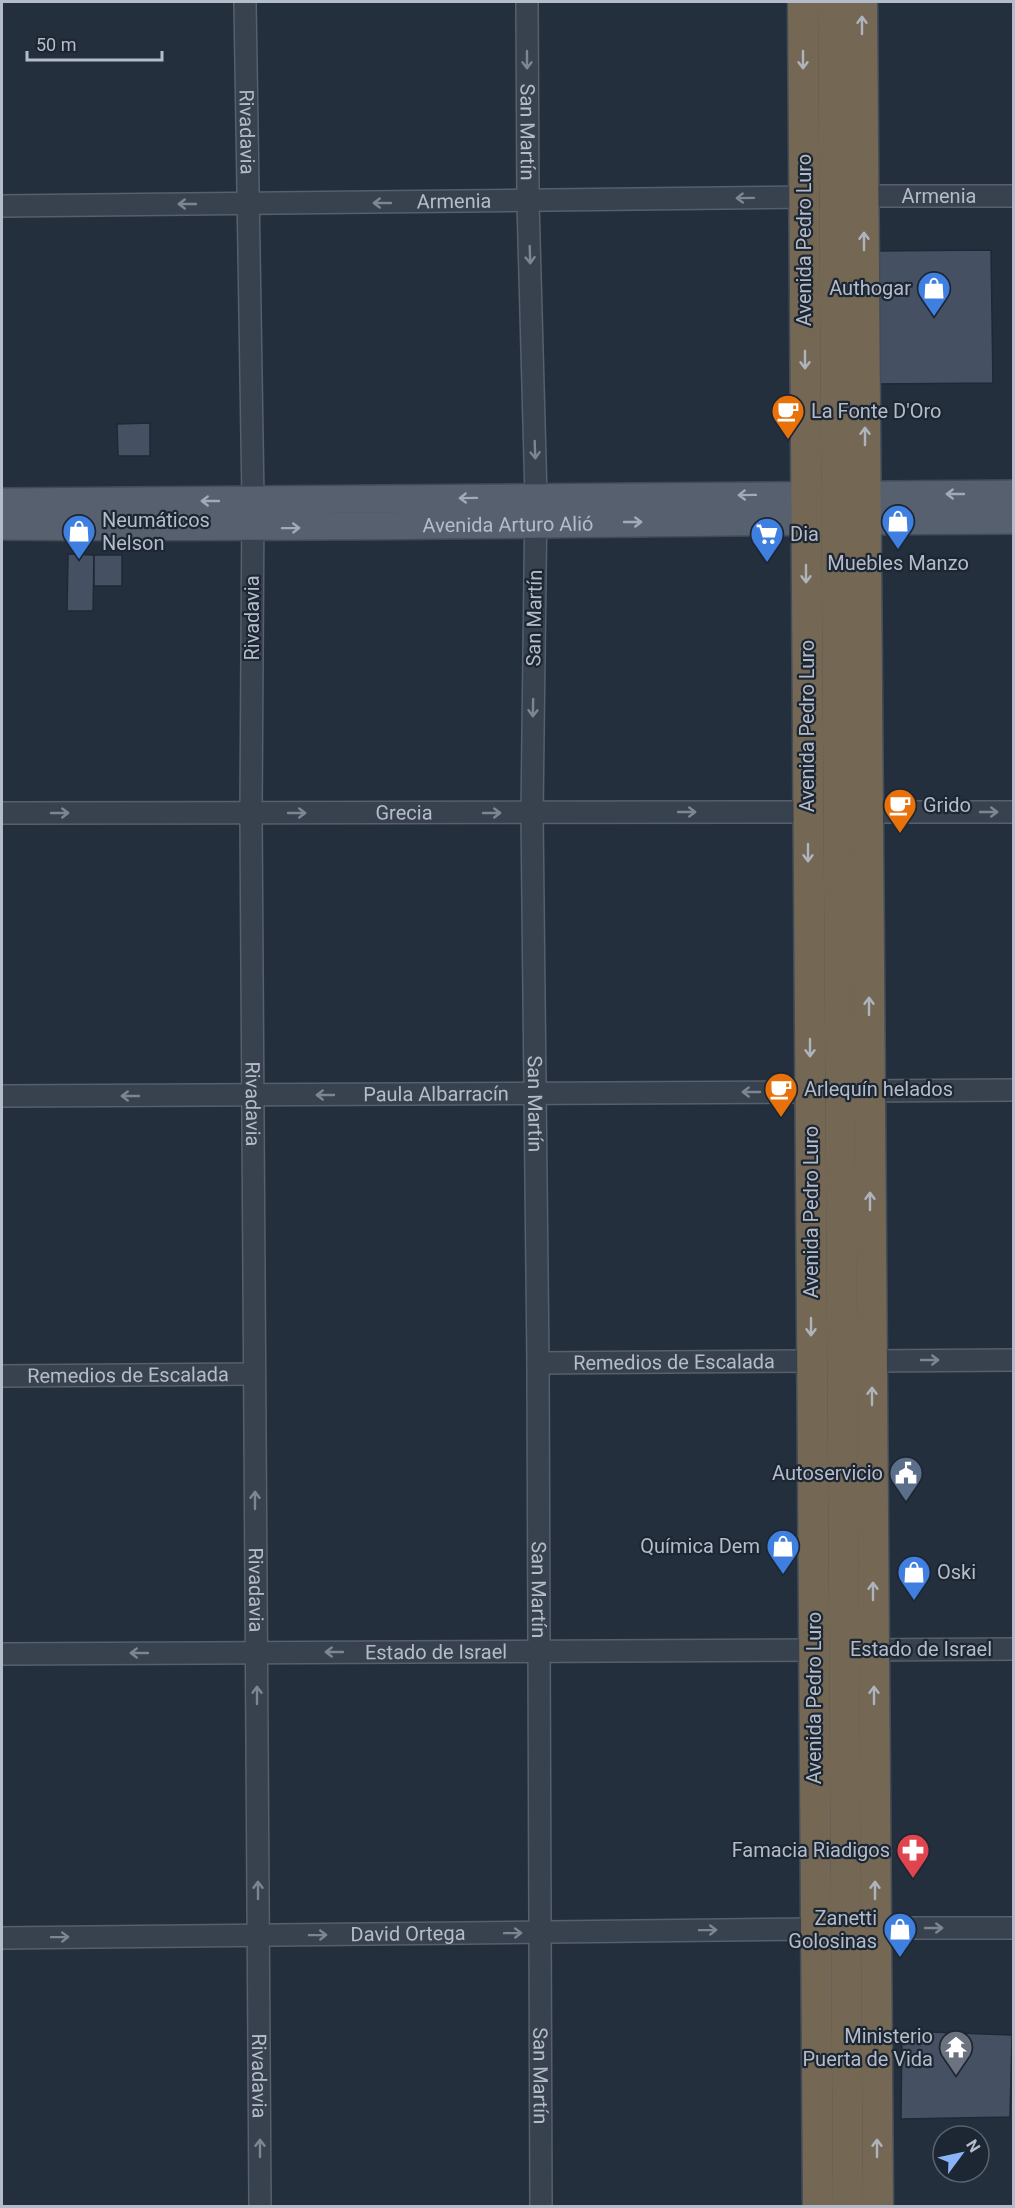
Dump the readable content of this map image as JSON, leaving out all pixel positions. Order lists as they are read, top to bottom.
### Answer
{
  "streets": {
    "highway": ["Avenida Pedro Luro"],
    "main road": ["Avenida Arturo Alió"],
    "street": [
      "Rivadavia",
      "San Martín",
      "Armenia",
      "Grecia",
      "Paula Albarracín",
      "Remedios de Escalada",
      "Estado de Israel",
      "David Ortega"
    ]
  },
  "crossings": [
    ["Rivadavia", "Armenia"],
    ["Rivadavia", "Avenida Arturo Alió"],
    ["Rivadavia", "Grecia"],
    ["Rivadavia", "Paula Albarracín"],
    ["Rivadavia", "Remedios de Escalada"],
    ["Rivadavia", "Estado de Israel"],
    ["Rivadavia", "David Ortega"],
    ["San Martín", "Armenia"],
    ["San Martín", "Avenida Arturo Alió"],
    ["San Martín", "Grecia"],
    ["San Martín", "Paula Albarracín"],
    ["San Martín", "Remedios de Escalada"],
    ["San Martín", "Estado de Israel"],
    ["San Martín", "David Ortega"],
    ["Armenia", "Avenida Pedro Luro"],
    ["Avenida Pedro Luro", "Avenida Arturo Alió"],
    ["Avenida Pedro Luro", "Grecia"],
    ["Avenida Pedro Luro", "Paula Albarracín"],
    ["Avenida Pedro Luro", "Remedios de Escalada"],
    ["Avenida Pedro Luro", "Estado de Israel"],
    ["Avenida Pedro Luro", "David Ortega"]
  ],
  "one_way": [
    "Rivadavia",
    "San Martín",
    "Armenia",
    "Grecia",
    "Paula Albarracín",
    "Estado de Israel",
    "David Ortega"
  ],
  "places": {
    "shop": [
      "Authogar",
      "Muebles Manzo",
      "Neumáticos Nelson",
      "Química Dem",
      "Oski",
      "Zanetti Golosinas"
    ],
    "cafe": ["La Fonte D'Oro", "Grido", "Arlequín helados"],
    "supermarket": ["Dia"],
    "public building": ["Autoservicio"],
    "pharmacy": ["Famacia Riadigos"],
    "temple": ["Ministerio Puerta de Vida"]
  },
  "scale_bar": "50 m",
  "north": "top right"
}
